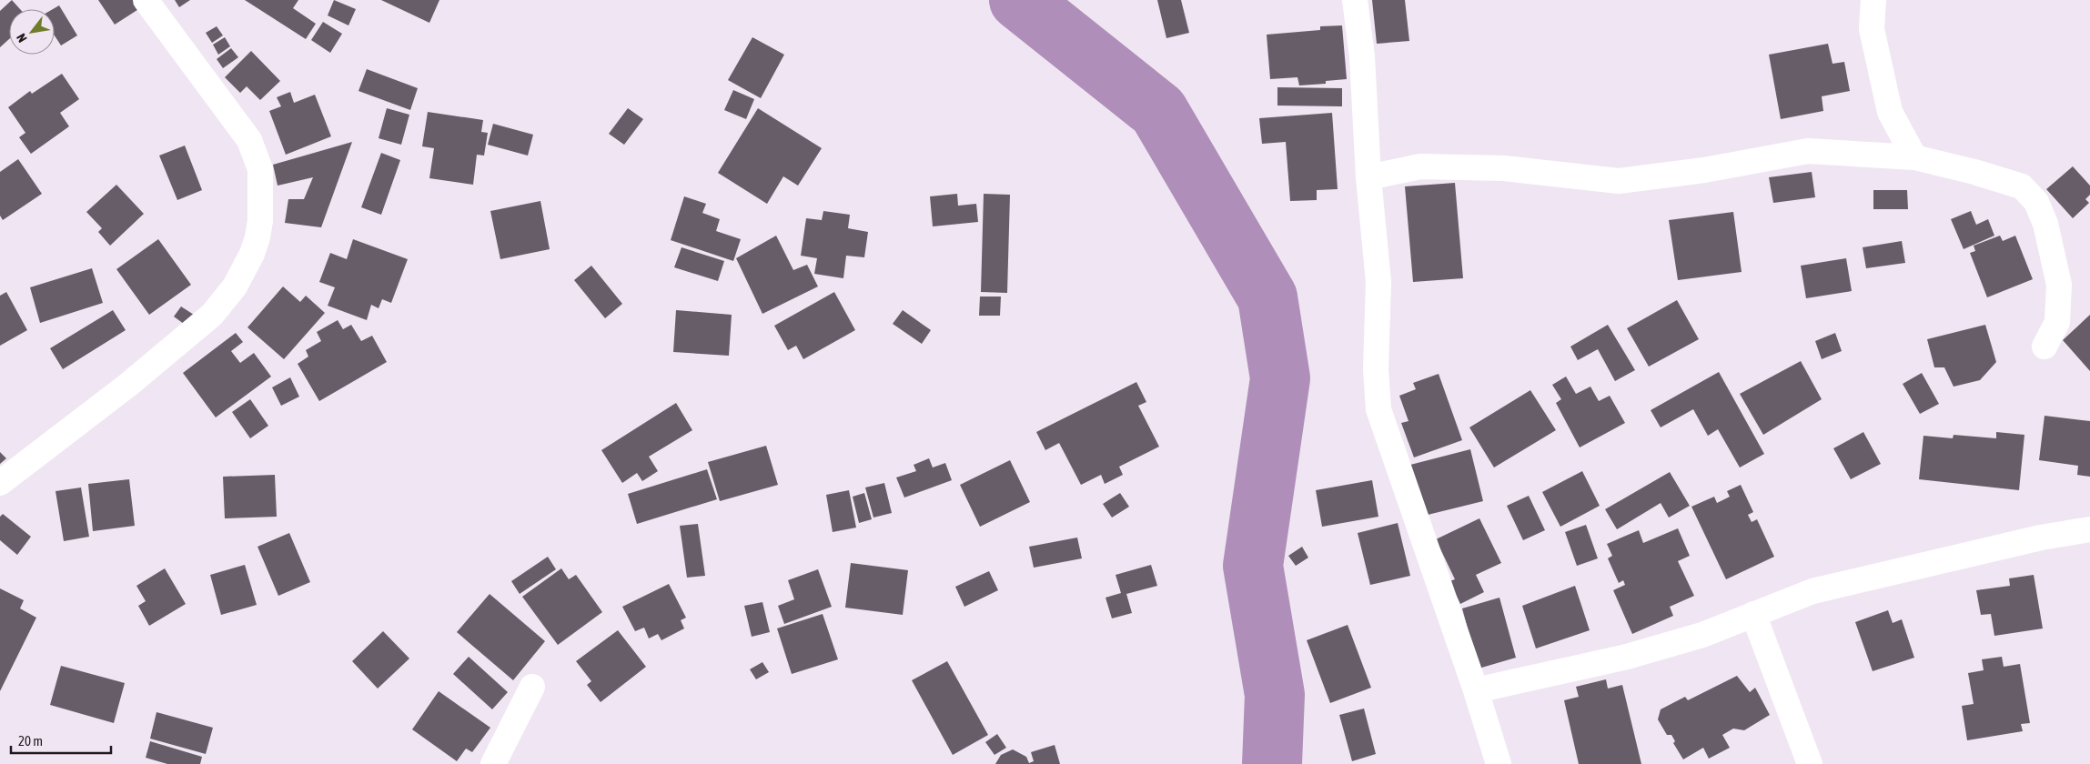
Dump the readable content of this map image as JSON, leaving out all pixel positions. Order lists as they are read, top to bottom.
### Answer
{
  "scale_bar": "20 m",
  "north": "bottom left"
}
